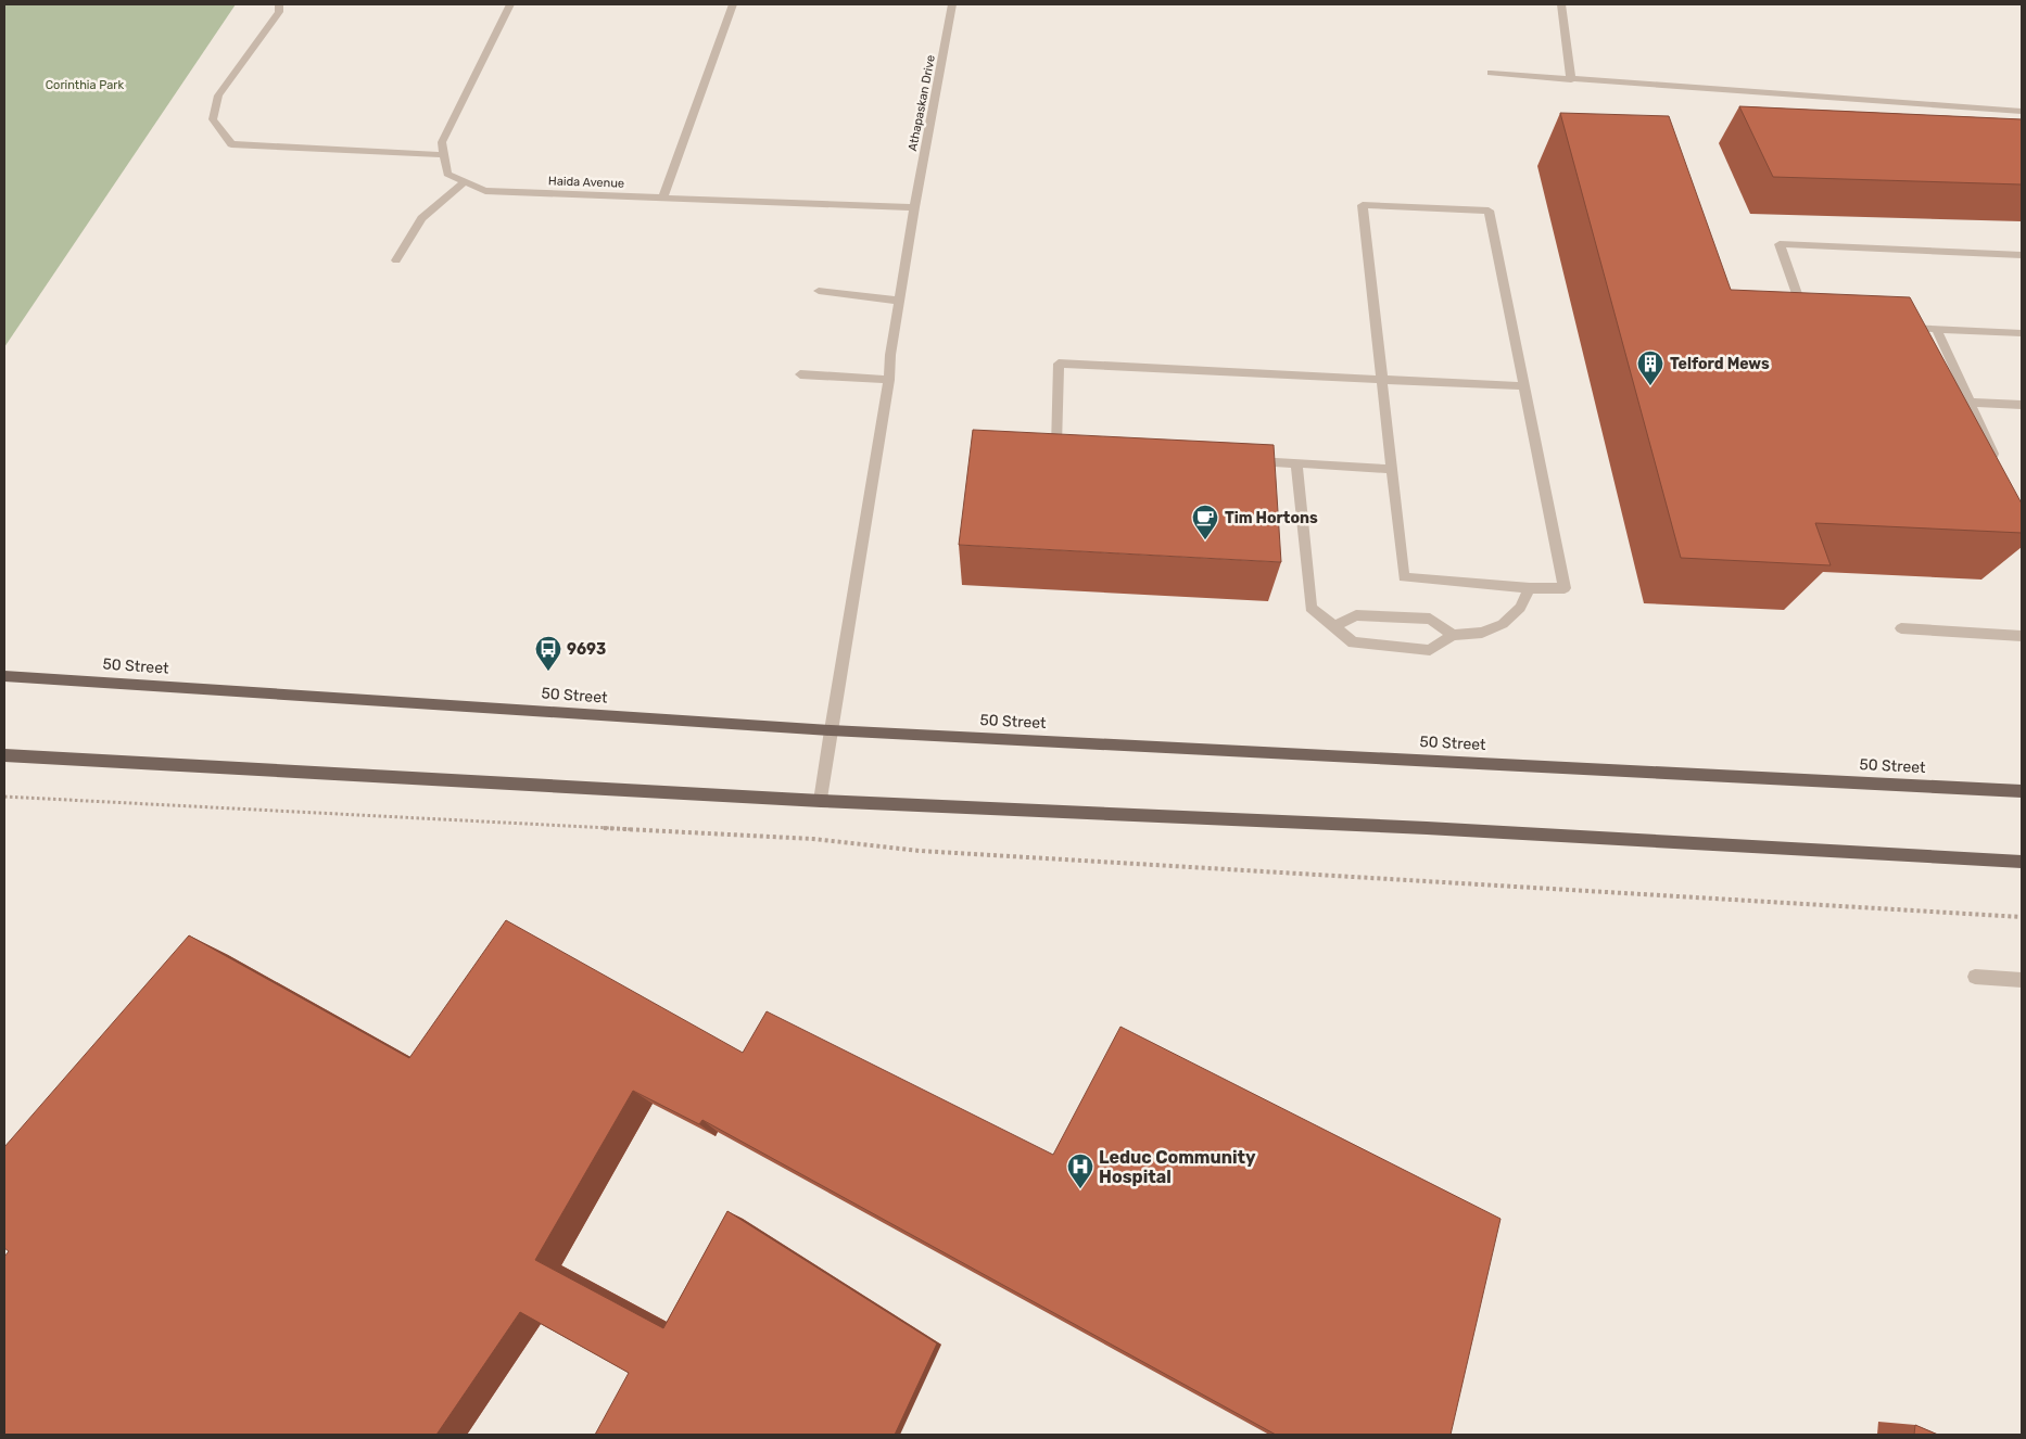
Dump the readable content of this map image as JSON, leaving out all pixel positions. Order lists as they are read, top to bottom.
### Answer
{
  "streets": {
    "main road": ["50 Street"],
    "street": ["Athapaskan Drive", "Haida Avenue"]
  },
  "crossings": [
    ["Athapaskan Drive", "Haida Avenue"],
    ["Athapaskan Drive", "50 Street"]
  ],
  "parks": ["Corinthia Park"],
  "places": {
    "building": ["Telford Mews"],
    "cafe": ["Tim Hortons"],
    "bus stop": ["9693"],
    "hospital": ["Leduc Community Hospital"]
  }
}
